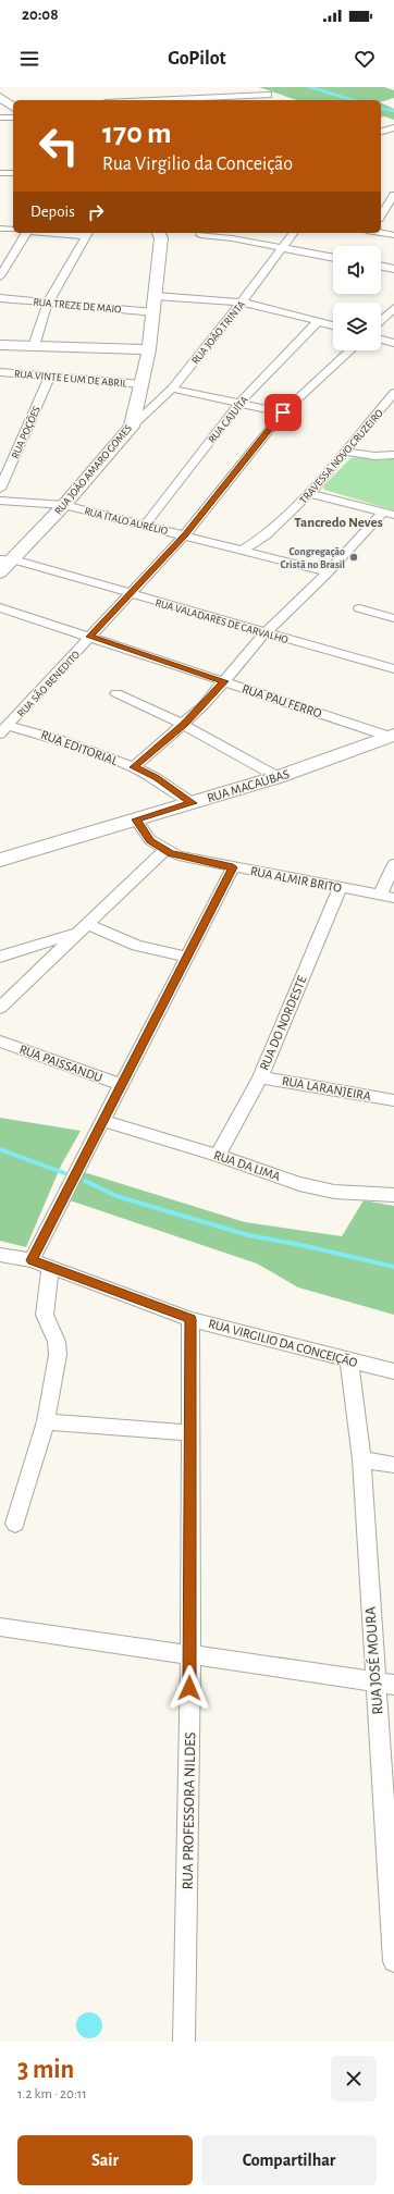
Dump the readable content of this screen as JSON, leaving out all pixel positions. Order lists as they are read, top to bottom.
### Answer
{
  "streets": {
    "street": [
      "RUA TREZE DE MAIO",
      "RUA JOÃO TRINTA",
      "RUA VINTE E UM DE ABRIL",
      "RUA CAJUÍTA",
      "RUA POÇÕES",
      "TRAVESSA NOVO CRUZEIRO",
      "RUA JOÃO AMARO GOMES",
      "RUA ÍTALO AURÉLIO",
      "RUA VALADARES DE CARVALHO",
      "RUA SÃO BENEDITO",
      "RUA PAU FERRO",
      "RUA EDITORIAL",
      "RUA MACAÚBAS",
      "RUA ALMIR BRITO",
      "RUA DO NORDESTE",
      "RUA PAISSANDU",
      "RUA LARANJEIRA",
      "RUA DA LIMA",
      "RUA VIRGILIO DA CONCEIÇÃO",
      "RUA JOSÉ MOURA",
      "RUA PROFESSORA NILDES"
    ]
  },
  "crossings": [
    ["RUA TREZE DE MAIO", "RUA JOÃO AMARO GOMES"],
    ["RUA JOÃO TRINTA", "RUA JOÃO AMARO GOMES"],
    ["RUA VINTE E UM DE ABRIL", "RUA POÇÕES"],
    ["RUA VINTE E UM DE ABRIL", "RUA JOÃO AMARO GOMES"],
    ["RUA CAJUÍTA", "RUA ÍTALO AURÉLIO"],
    ["TRAVESSA NOVO CRUZEIRO", "RUA ÍTALO AURÉLIO"],
    ["RUA JOÃO AMARO GOMES", "RUA ÍTALO AURÉLIO"],
    ["RUA JOÃO AMARO GOMES", "RUA VALADARES DE CARVALHO"],
    ["RUA ÍTALO AURÉLIO", "RUA SÃO BENEDITO"],
    ["RUA VALADARES DE CARVALHO", "RUA SÃO BENEDITO"],
    ["RUA SÃO BENEDITO", "RUA PAU FERRO"],
    ["RUA SÃO BENEDITO", "RUA EDITORIAL"],
    ["RUA PAU FERRO", "RUA MACAÚBAS"],
    ["RUA EDITORIAL", "RUA MACAÚBAS"],
    ["RUA MACAÚBAS", "RUA ALMIR BRITO"],
    ["RUA ALMIR BRITO", "RUA DO NORDESTE"],
    ["RUA DO NORDESTE", "RUA LARANJEIRA"],
    ["RUA DO NORDESTE", "RUA DA LIMA"],
    ["RUA VIRGILIO DA CONCEIÇÃO", "RUA JOSÉ MOURA"],
    ["RUA VIRGILIO DA CONCEIÇÃO", "RUA PROFESSORA NILDES"]
  ],
  "districts": ["Tancredo Neves"],
  "places": ["Congregação Cristã no Brasil"],
  "page": {
    "status": "20:08",
    "header": "GoPilot",
    "turn": ["170 m", "Rua Virgilio da Conceição"],
    "then": "Depois",
    "heading": ["3 min", "1.2 km · 20:11"],
    "buttons": ["Sair", "Compartilhar"]
  }
}
